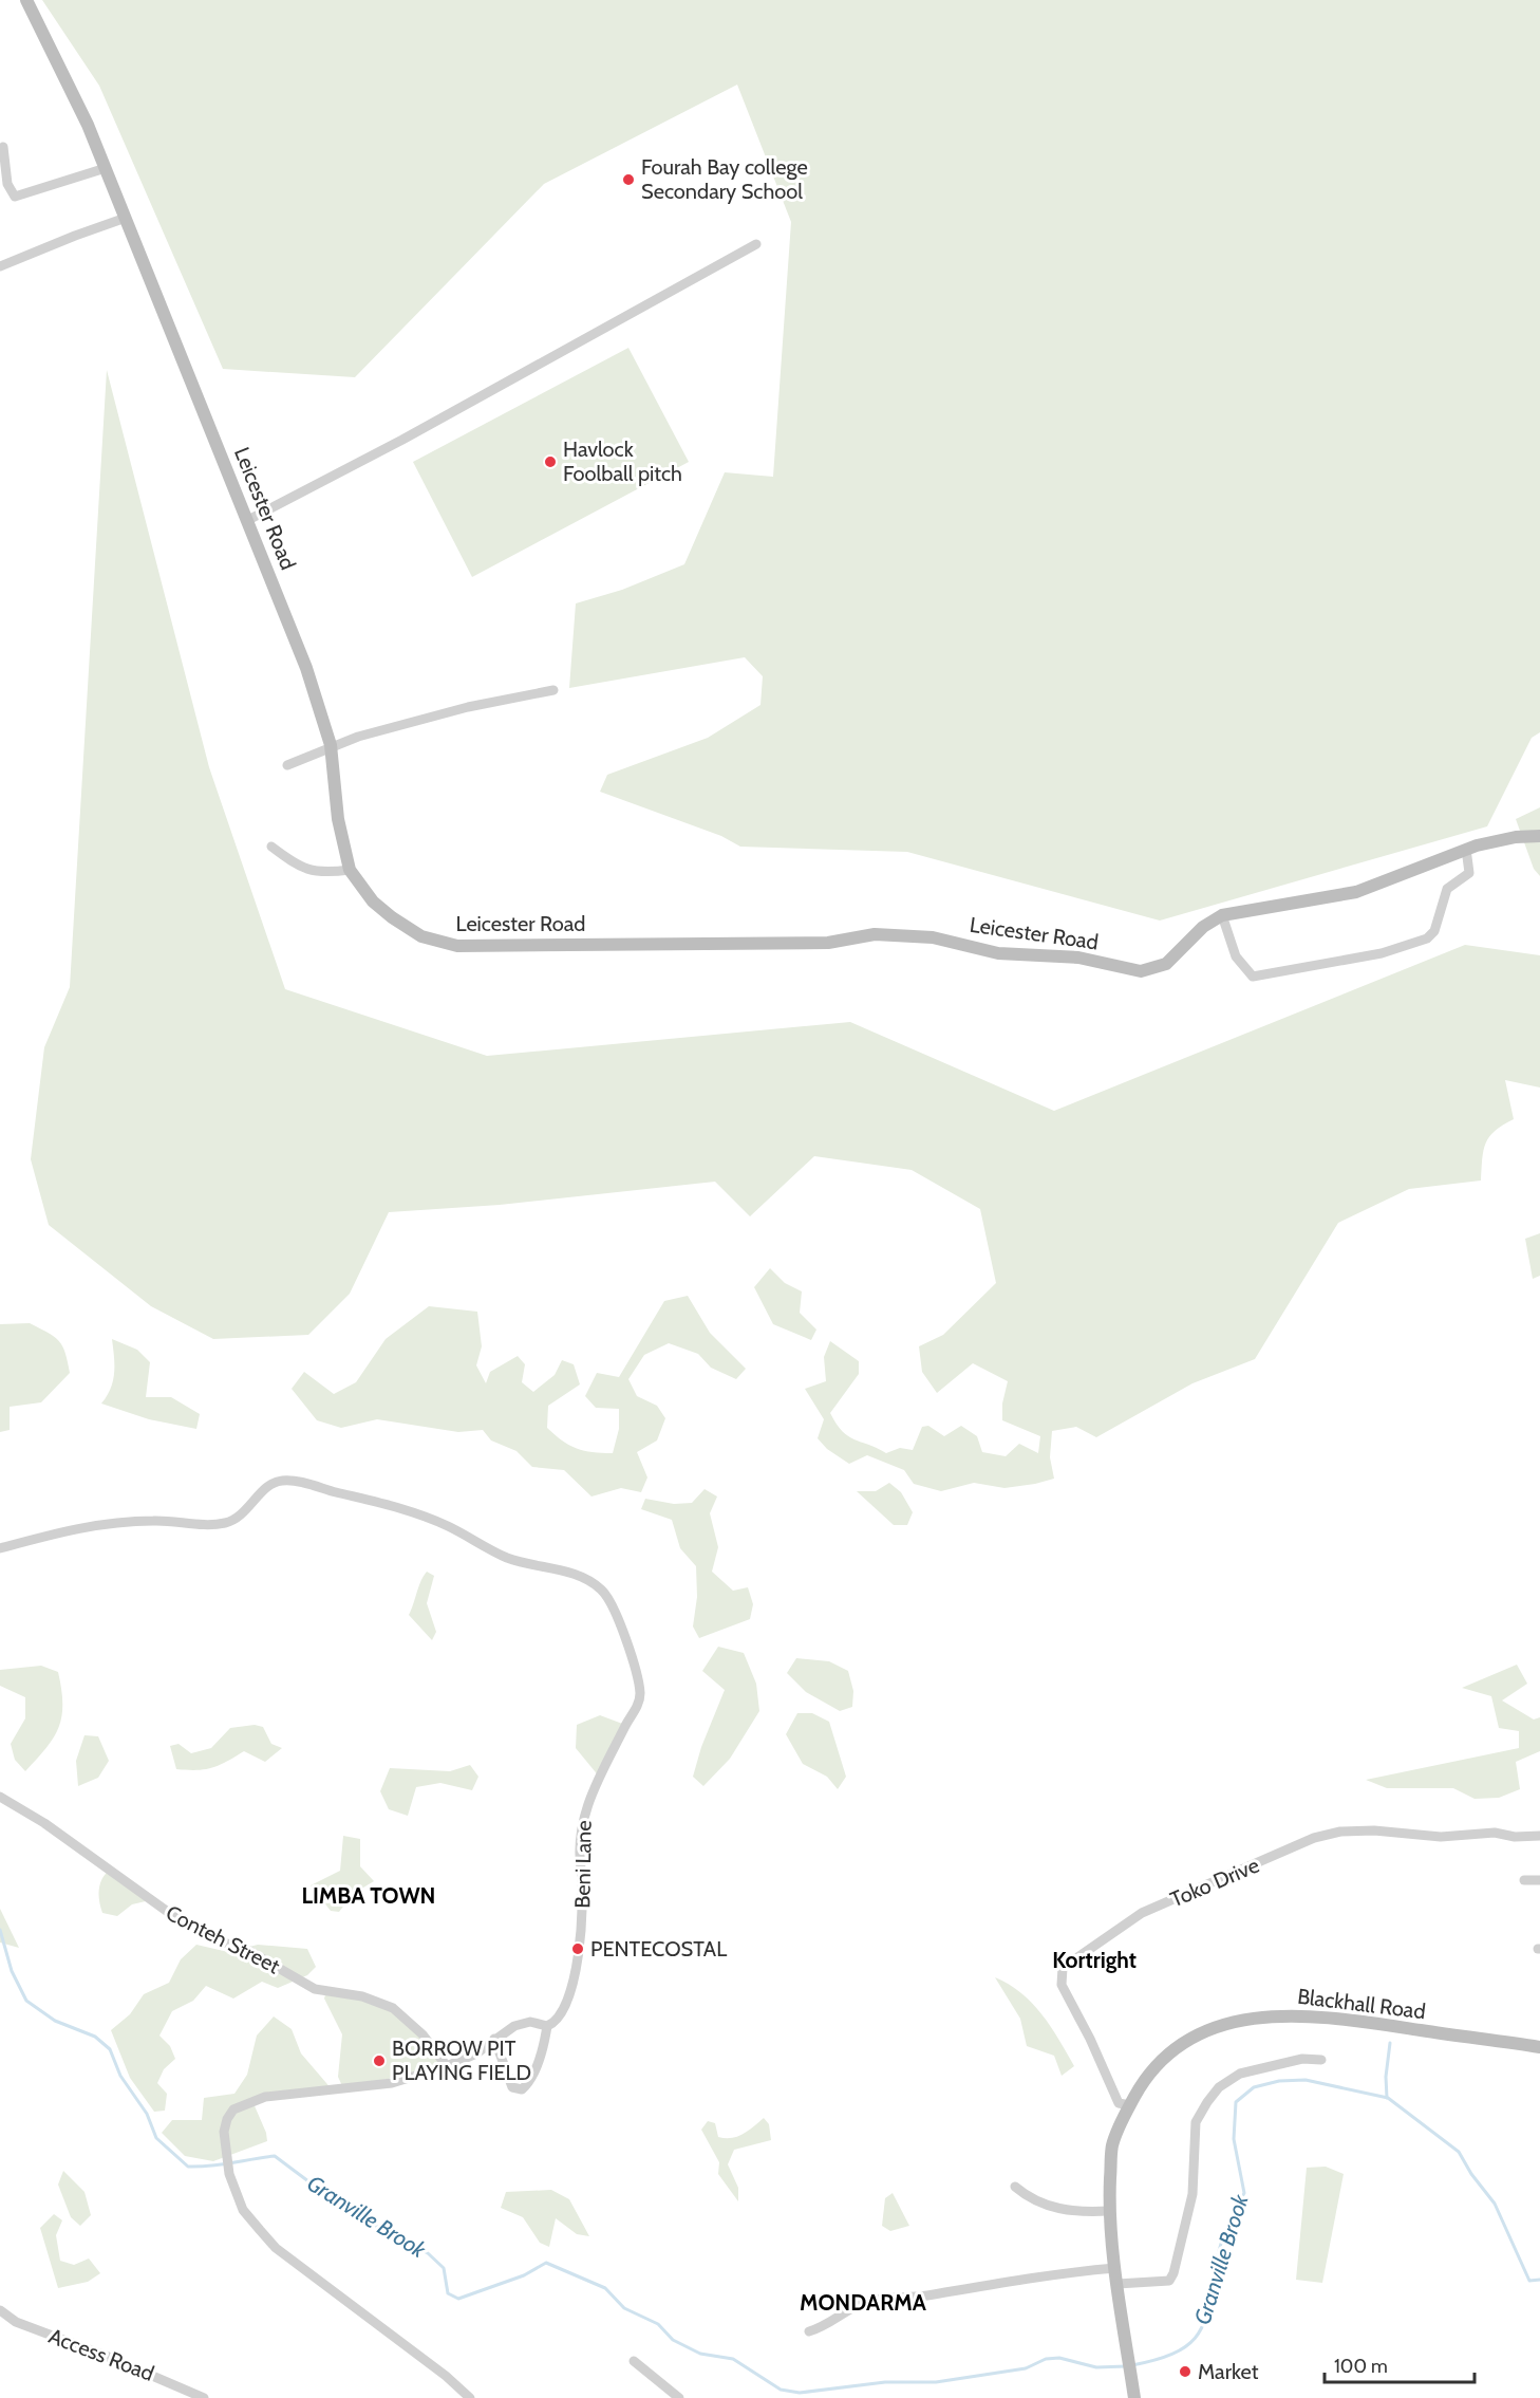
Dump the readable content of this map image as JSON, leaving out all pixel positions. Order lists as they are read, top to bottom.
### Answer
{
  "streets": {
    "street": [
      "Leicester Road",
      "Beni Lane",
      "Toko Drive",
      "Conteh Street",
      "Blackhall Road",
      "Access Road"
    ]
  },
  "crossings": [
    ["Toko Drive", "Blackhall Road"]
  ],
  "districts": ["LIMBA TOWN", "Kortright", "MONDARMA"],
  "water": ["Granville Brook"],
  "places": [
    "Fourah Bay college Secondary School",
    "Havlock Foolball pitch",
    "PENTECOSTAL",
    "BORROW PIT PLAYING FIELD",
    "Market"
  ],
  "scale_bar": "100 m"
}
